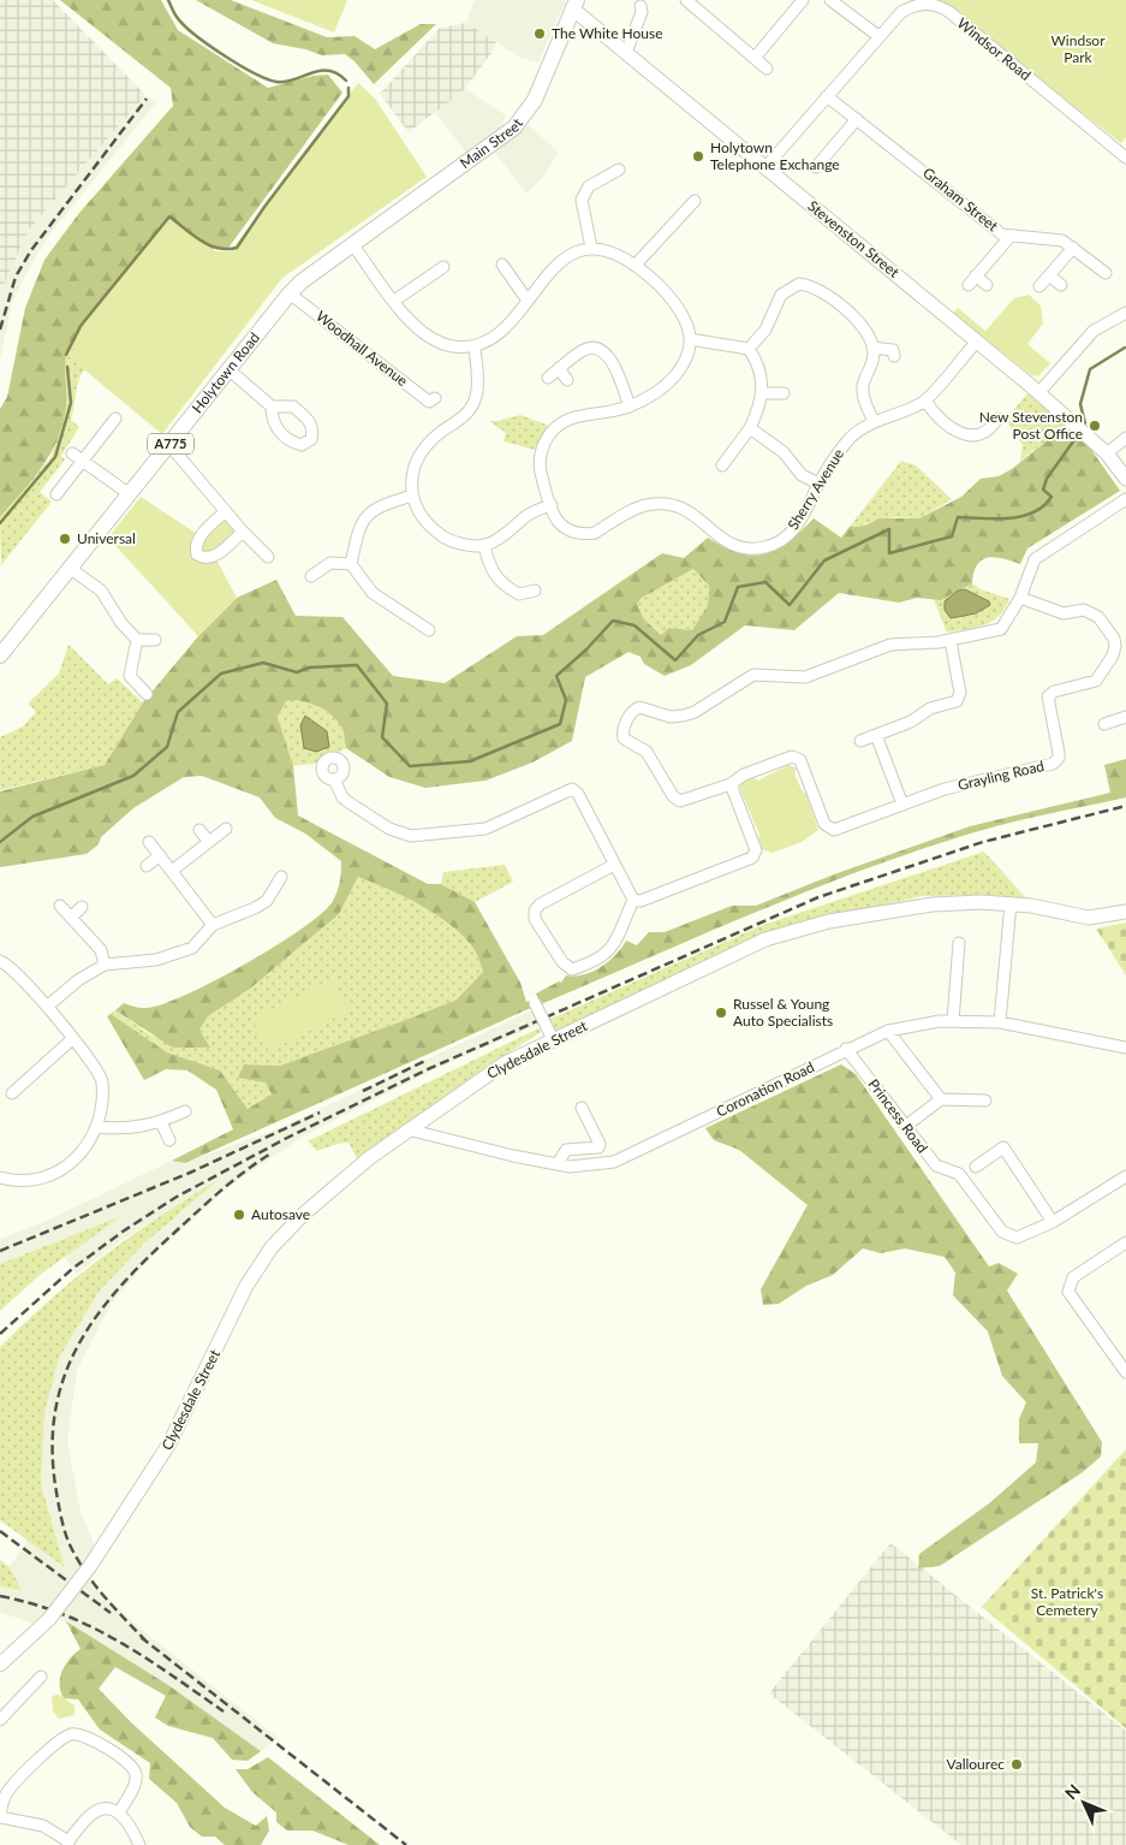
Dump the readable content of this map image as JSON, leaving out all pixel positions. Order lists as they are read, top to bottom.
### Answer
{
  "streets": {
    "main road": [
      "Main Street",
      "Stevenston Street",
      "Holytown Road",
      "A775",
      "Clydesdale Street"
    ],
    "street": [
      "Windsor Road",
      "Graham Street",
      "Woodhall Avenue",
      "Sherry Avenue",
      "Grayling Road",
      "Coronation Road",
      "Princess Road"
    ]
  },
  "crossings": [
    ["Windsor Road", "Graham Street"],
    ["Windsor Road", "Stevenston Street"],
    ["Main Street", "Stevenston Street"],
    ["Main Street", "Holytown Road"],
    ["Stevenston Street", "Sherry Avenue"],
    ["Woodhall Avenue", "Holytown Road"],
    ["Clydesdale Street", "Coronation Road"],
    ["Coronation Road", "Princess Road"]
  ],
  "parks": ["Windsor Park", "St. Patrick's Cemetery"],
  "places": [
    "The White House",
    "Holytown Telephone Exchange",
    "New Stevenston Post Office",
    "Universal",
    "Russel & Young Auto Specialists",
    "Autosave",
    "Vallourec"
  ],
  "north": "top left"
}
